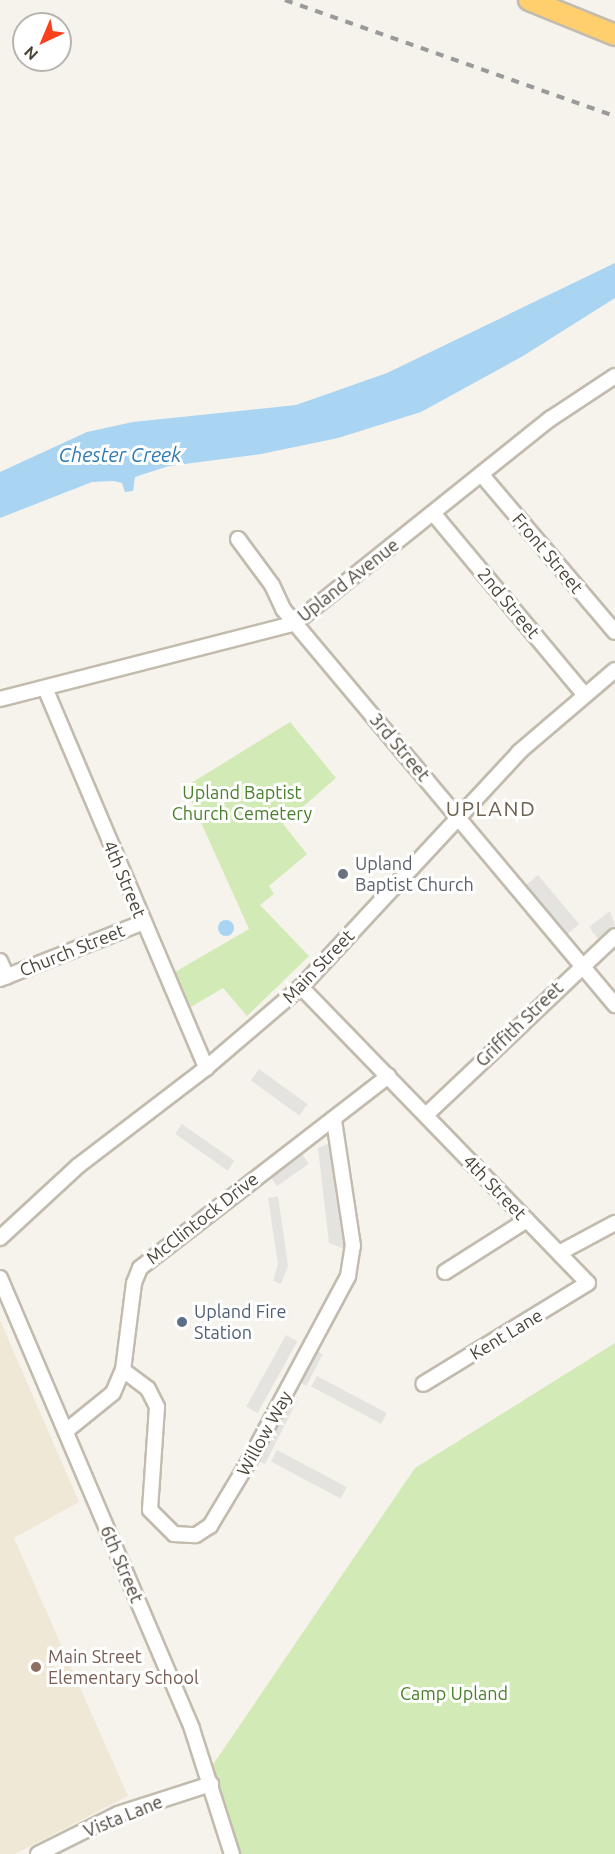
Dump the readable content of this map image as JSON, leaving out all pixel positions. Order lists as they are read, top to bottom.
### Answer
{
  "streets": {
    "street": [
      "Front Street",
      "Upland Avenue",
      "2nd Street",
      "3rd Street",
      "4th Street",
      "Church Street",
      "Main Street",
      "Griffith Street",
      "McClintock Drive",
      "Kent Lane",
      "Willow Way",
      "6th Street",
      "Vista Lane"
    ]
  },
  "crossings": [
    ["Front Street", "Upland Avenue"],
    ["Upland Avenue", "2nd Street"],
    ["Upland Avenue", "3rd Street"],
    ["Upland Avenue", "4th Street"],
    ["2nd Street", "Main Street"],
    ["3rd Street", "Main Street"],
    ["3rd Street", "Griffith Street"],
    ["4th Street", "Church Street"],
    ["4th Street", "Main Street"],
    ["4th Street", "Griffith Street"],
    ["4th Street", "McClintock Drive"],
    ["4th Street", "Kent Lane"],
    ["McClintock Drive", "Willow Way"],
    ["McClintock Drive", "6th Street"],
    ["6th Street", "Vista Lane"]
  ],
  "districts": ["UPLAND"],
  "water": ["Chester Creek"],
  "parks": ["Upland Baptist Church Cemetery", "Camp Upland"],
  "places": ["Upland Baptist Church", "Upland Fire Station", "Main Street Elementary School"],
  "north": "bottom left"
}
